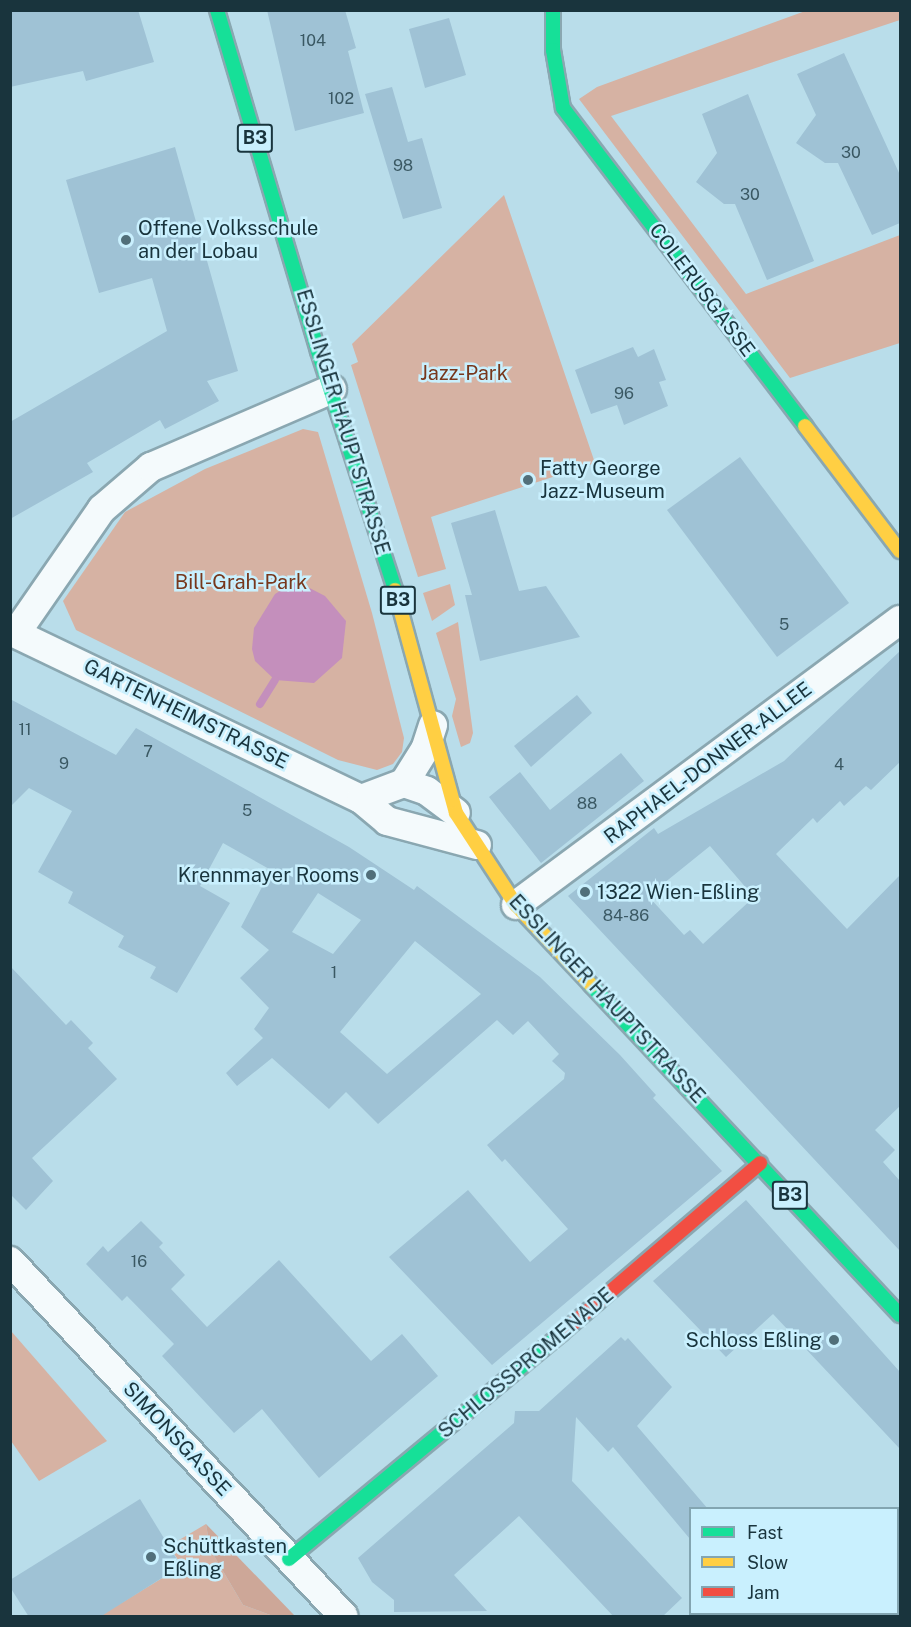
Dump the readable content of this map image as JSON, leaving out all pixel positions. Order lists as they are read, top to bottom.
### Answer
{
  "streets": {
    "main road": [
      "B3",
      "COLERUSGASSE",
      "ESSLINGER HAUPTSTRASSE",
      "SCHLOSSPROMENADE"
    ],
    "street": ["GARTENHEIMSTRASSE", "RAPHAEL-DONNER-ALLEE", "SIMONSGASSE"]
  },
  "crossings": [
    ["ESSLINGER HAUPTSTRASSE", "GARTENHEIMSTRASSE"],
    ["ESSLINGER HAUPTSTRASSE", "RAPHAEL-DONNER-ALLEE"],
    ["ESSLINGER HAUPTSTRASSE", "SCHLOSSPROMENADE"],
    ["SCHLOSSPROMENADE", "SIMONSGASSE"]
  ],
  "parks": ["Jazz-Park", "Bill-Grah-Park"],
  "places": [
    "Offene Volksschule an der Lobau",
    "Fatty George Jazz-Museum",
    "Krennmayer Rooms",
    "1322 Wien-Eßling",
    "Schloss Eßling",
    "Schüttkasten Eßling"
  ],
  "house_numbers": [
    "104",
    "102",
    "30",
    "98",
    "30",
    "96",
    "5",
    "11",
    "7",
    "9",
    "4",
    "88",
    "5",
    "84-86",
    "1",
    "16"
  ],
  "legend": ["Fast", "Slow", "Jam"]
}
